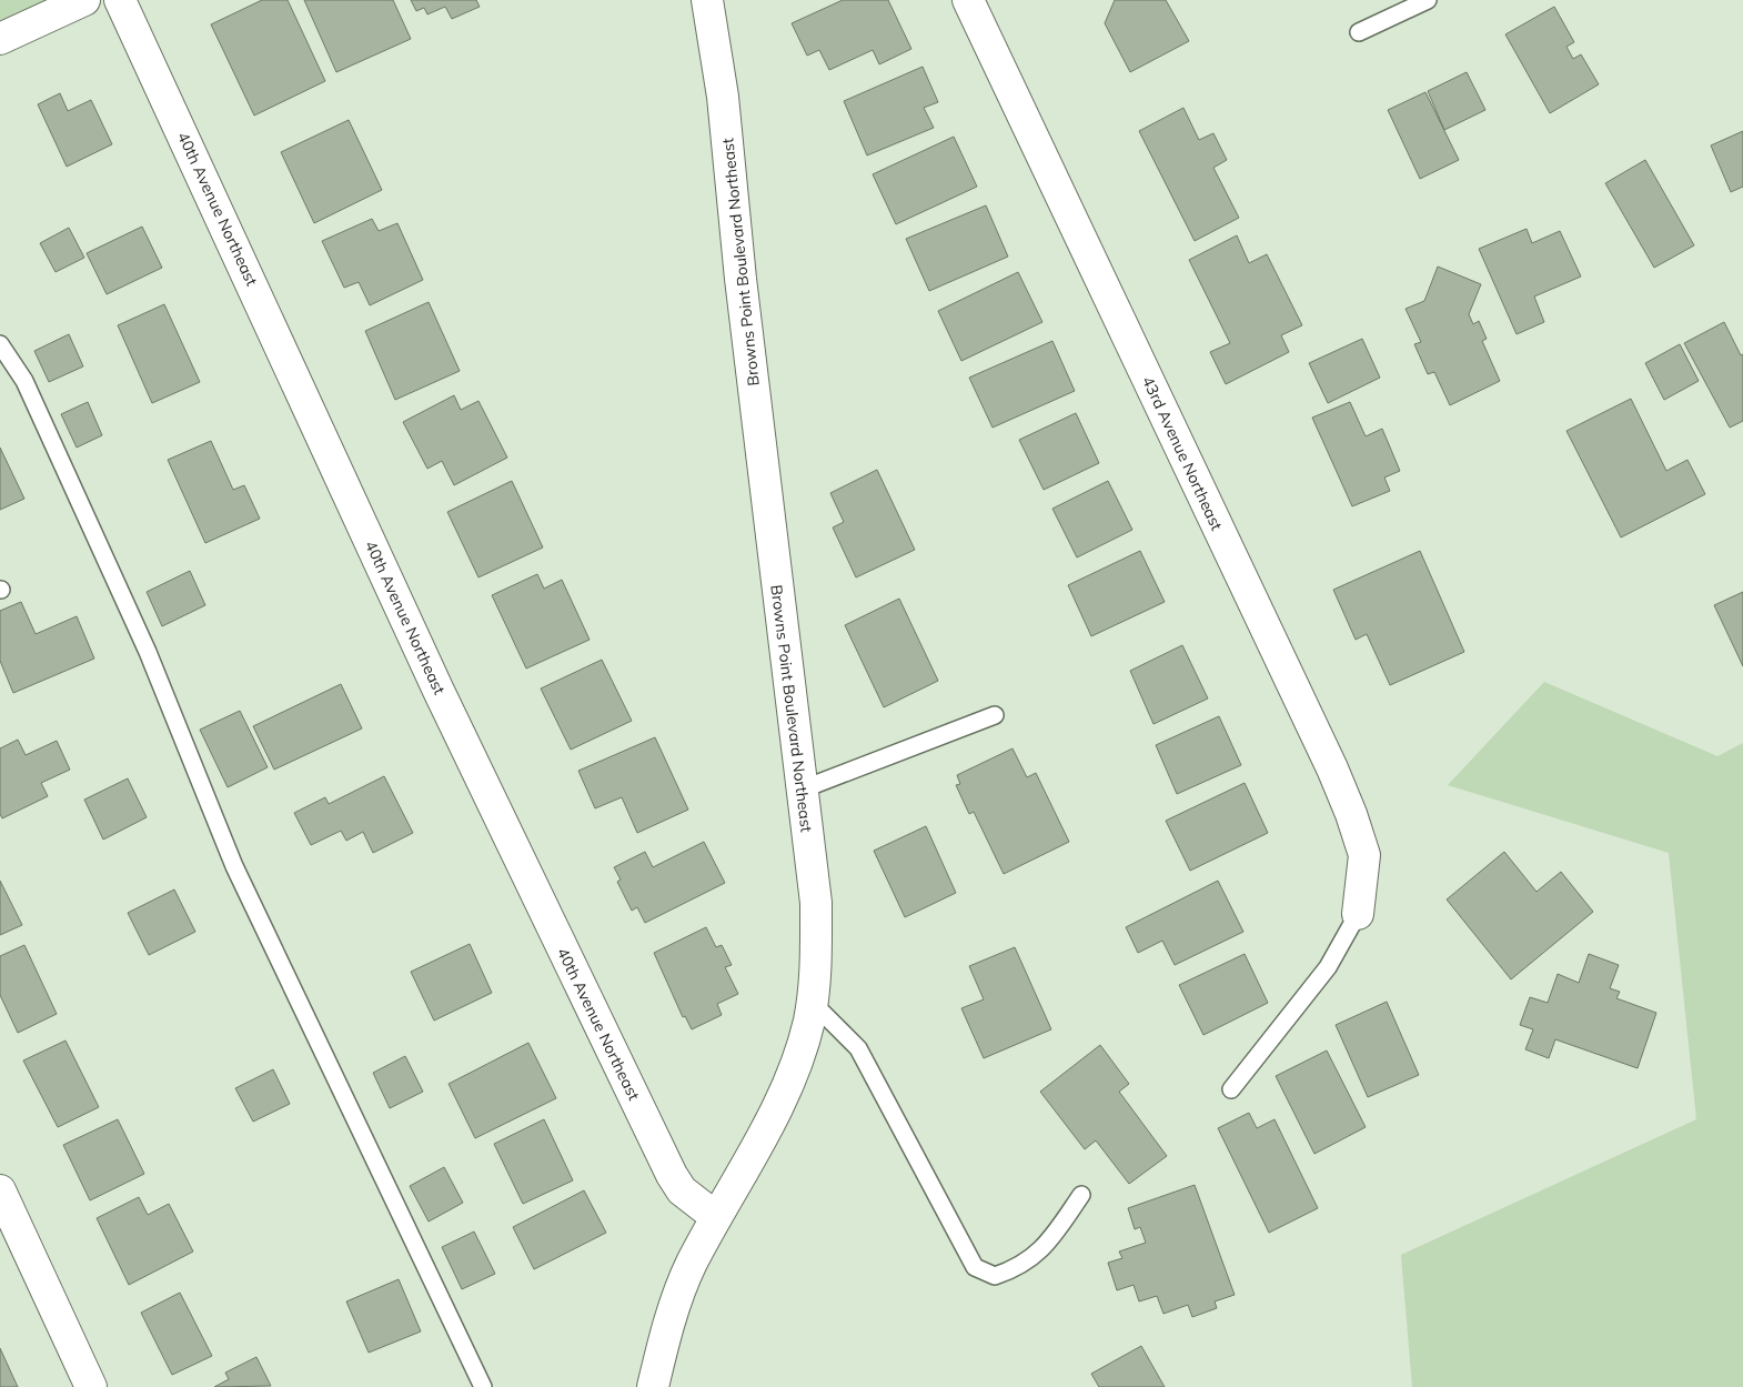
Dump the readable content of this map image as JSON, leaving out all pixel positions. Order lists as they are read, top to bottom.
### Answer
{
  "streets": {
    "street": ["40th Avenue Northeast", "Browns Point Boulevard Northeast", "43rd Avenue Northeast"]
  },
  "crossings": [
    ["40th Avenue Northeast", "Browns Point Boulevard Northeast"]
  ]
}
